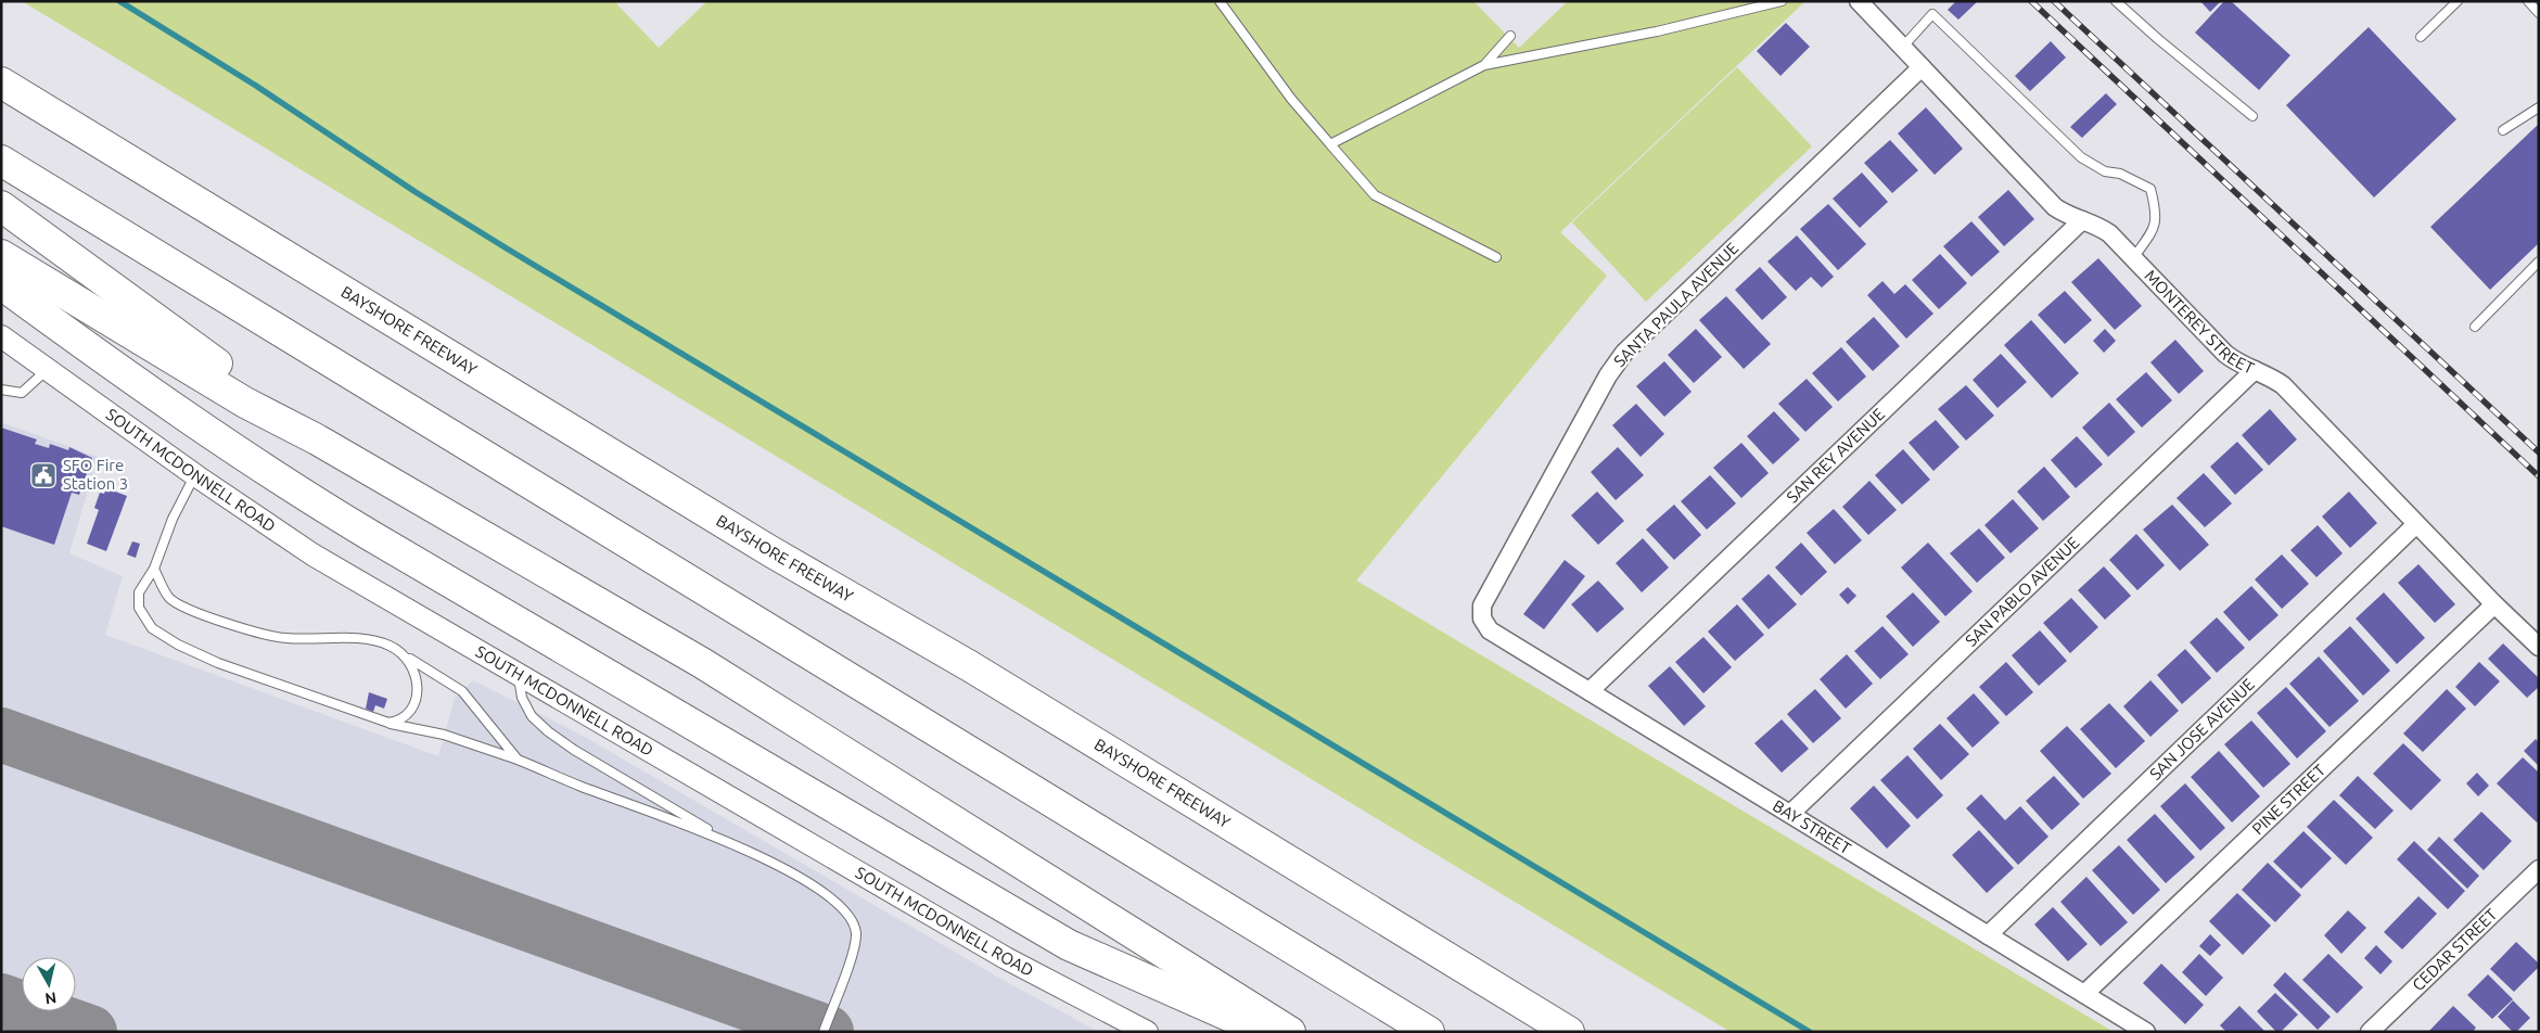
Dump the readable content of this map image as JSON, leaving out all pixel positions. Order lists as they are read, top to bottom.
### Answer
{
  "streets": {
    "highway": ["BAYSHORE FREEWAY"],
    "street": [
      "SANTA PAULA AVENUE",
      "MONTEREY STREET",
      "SAN REY AVENUE",
      "SOUTH MCDONNELL ROAD",
      "SAN PABLO AVENUE",
      "SAN JOSE AVENUE",
      "PINE STREET",
      "BAY STREET",
      "CEDAR STREET"
    ]
  },
  "crossings": [
    ["SANTA PAULA AVENUE", "MONTEREY STREET"],
    ["SANTA PAULA AVENUE", "BAY STREET"],
    ["MONTEREY STREET", "SAN REY AVENUE"],
    ["MONTEREY STREET", "SAN PABLO AVENUE"],
    ["MONTEREY STREET", "SAN JOSE AVENUE"],
    ["MONTEREY STREET", "PINE STREET"],
    ["SAN REY AVENUE", "BAY STREET"],
    ["SAN PABLO AVENUE", "BAY STREET"],
    ["SAN JOSE AVENUE", "BAY STREET"],
    ["PINE STREET", "BAY STREET"]
  ],
  "places": {
    "public building": ["SFO Fire Station 3"]
  },
  "north": "bottom"
}
